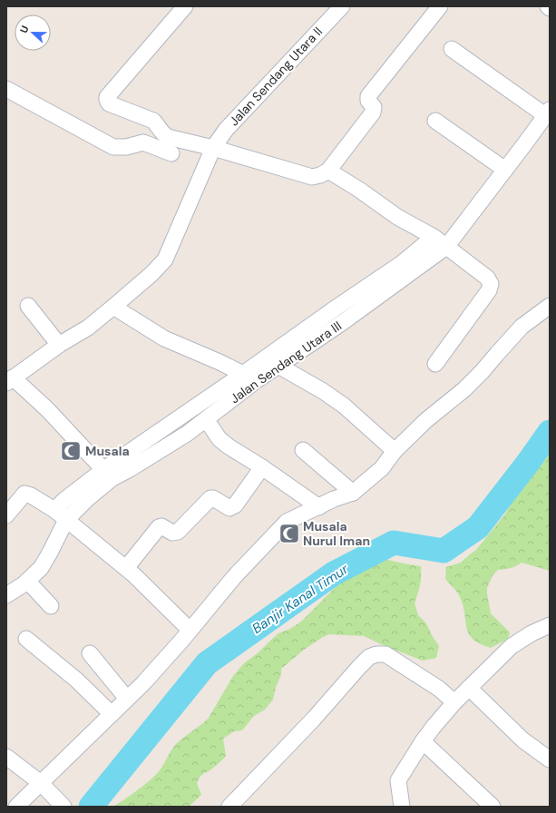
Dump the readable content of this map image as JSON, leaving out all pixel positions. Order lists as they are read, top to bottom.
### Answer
{
  "streets": {
    "street": ["Jalan Sendang Utara II", "Jalan Sendang Utara III"]
  },
  "water": ["Banjir Kanal Timur"],
  "places": {
    "mosque": ["Musala", "Musala Nurul Iman"]
  },
  "north": "left"
}
